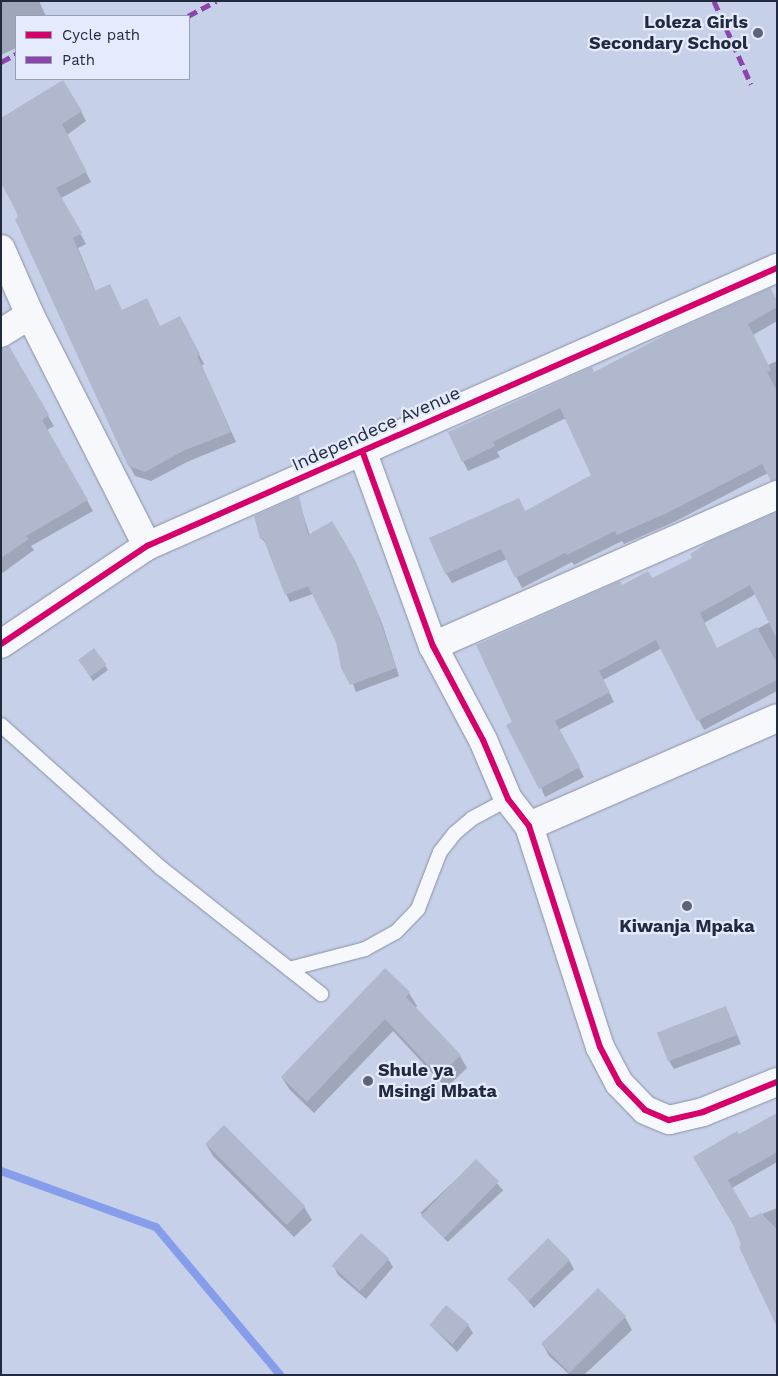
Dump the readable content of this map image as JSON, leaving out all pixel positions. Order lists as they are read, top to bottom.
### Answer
{
  "streets": {
    "street": ["Independece Avenue"]
  },
  "places": ["Loleza Girls Secondary School", "Kiwanja Mpaka", "Shule ya Msingi Mbata"],
  "legend": ["Cycle path", "Path"]
}
